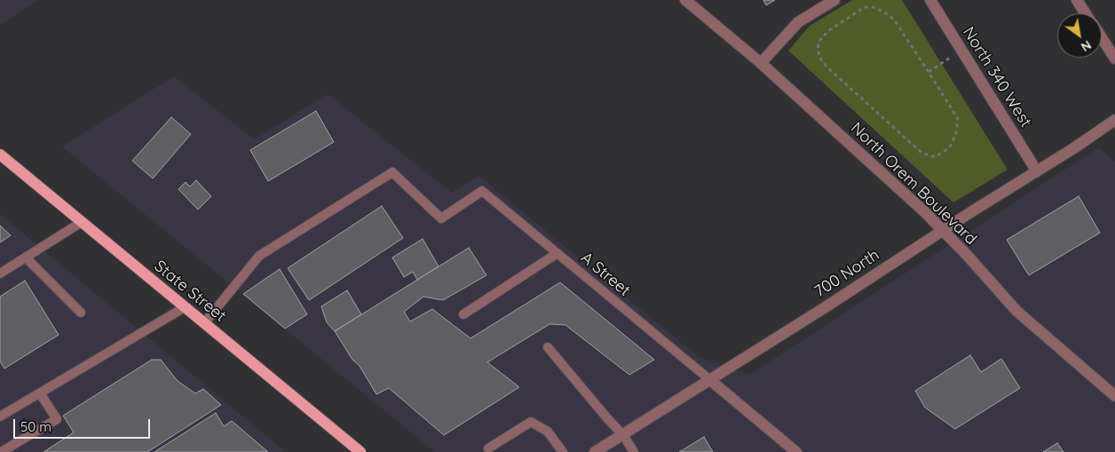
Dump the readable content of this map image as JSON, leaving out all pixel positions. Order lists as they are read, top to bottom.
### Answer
{
  "streets": {
    "main road": ["State Street"],
    "street": ["North 340 West", "North Orem Boulevard", "700 North"],
    "lane": ["A Street"]
  },
  "crossings": [
    ["North 340 West", "700 North"],
    ["North Orem Boulevard", "700 North"],
    ["700 North", "A Street"],
    ["A Street", "State Street"]
  ],
  "scale_bar": "50 m",
  "north": "bottom right"
}
